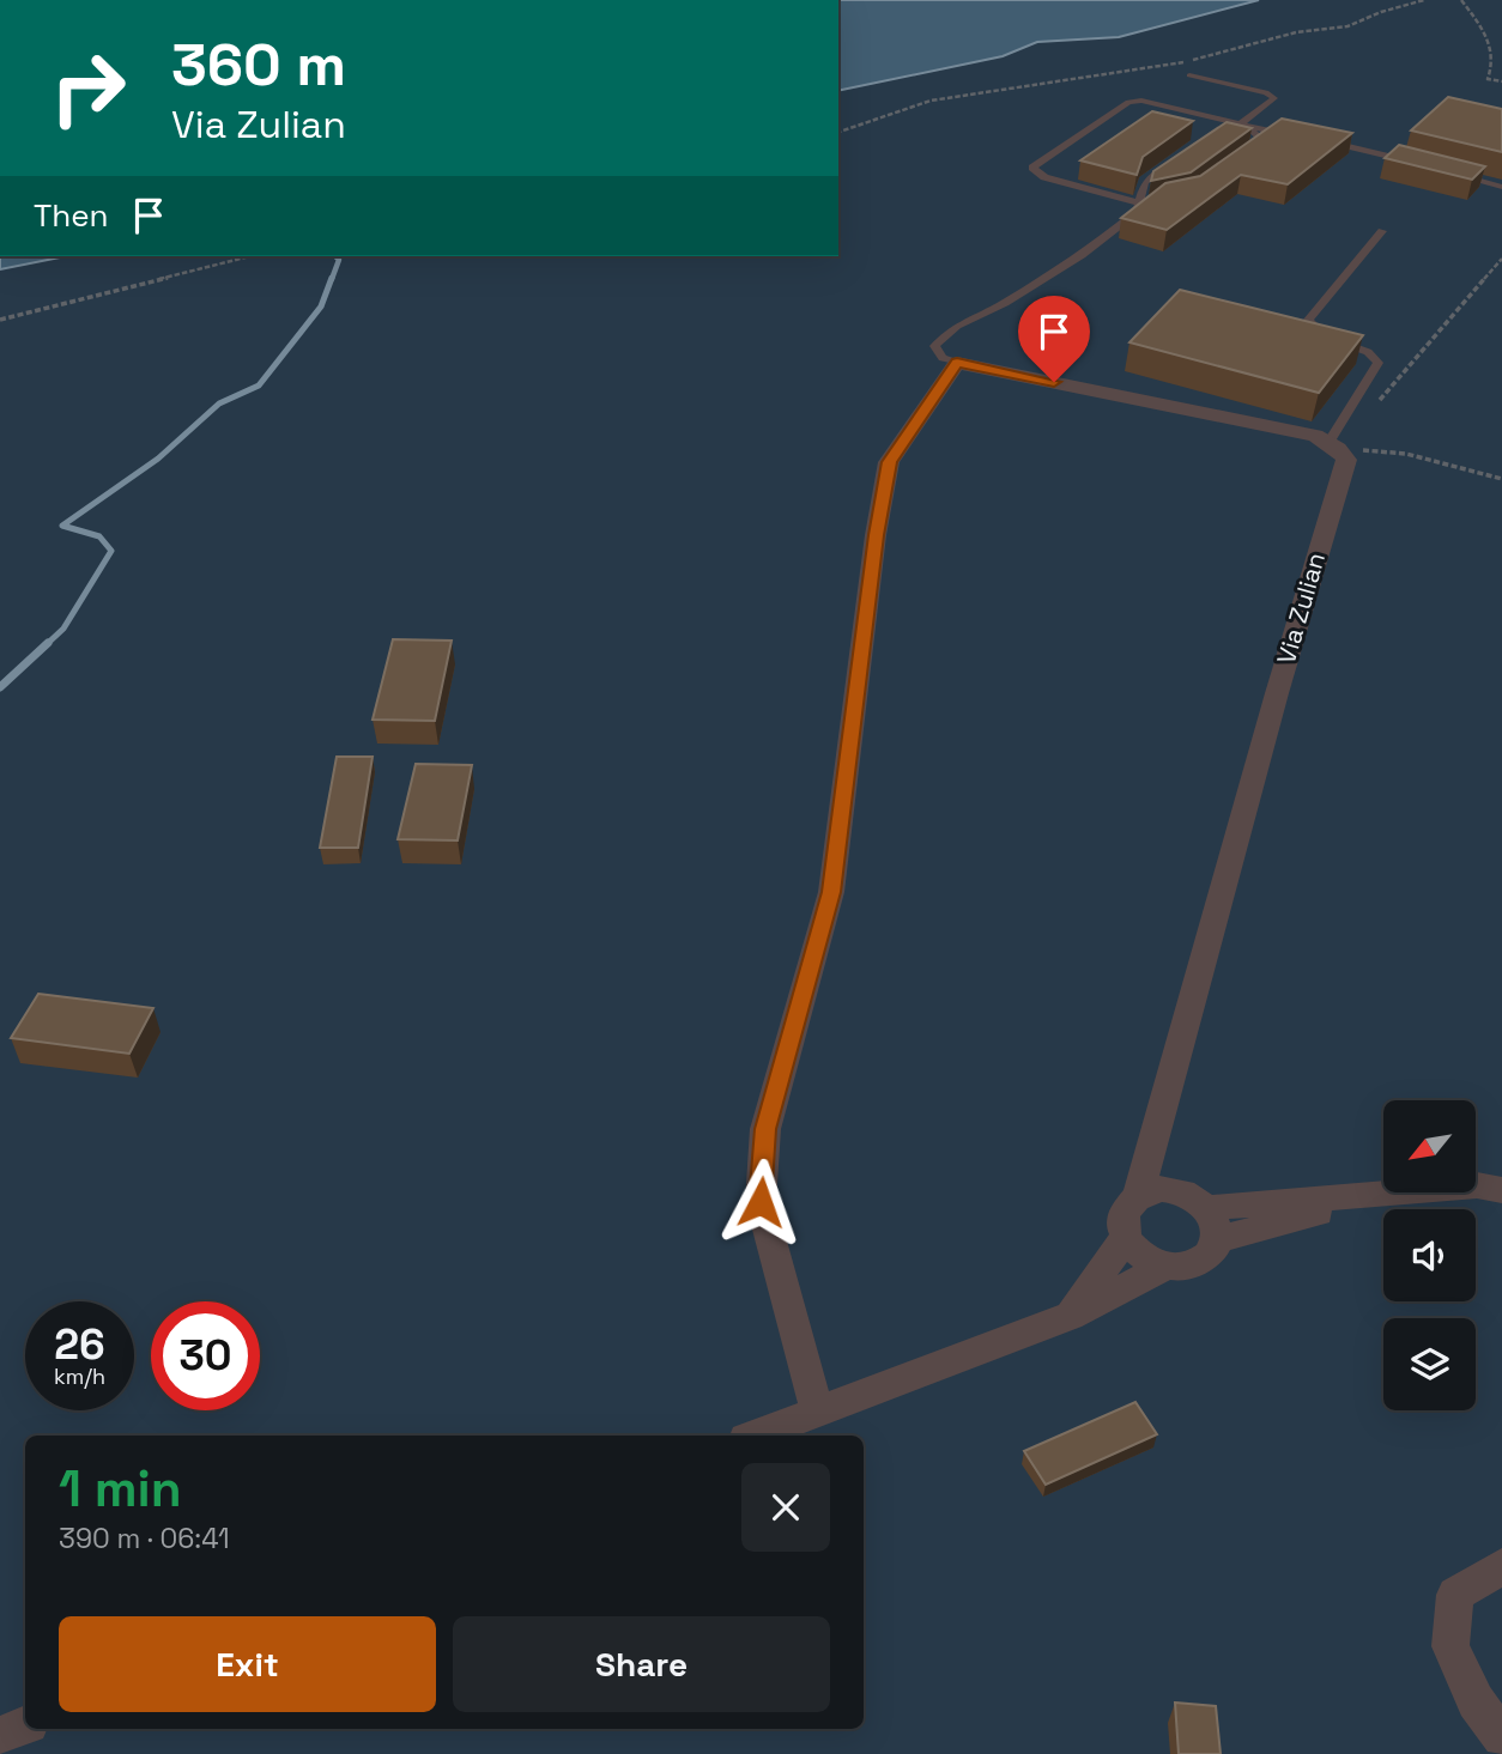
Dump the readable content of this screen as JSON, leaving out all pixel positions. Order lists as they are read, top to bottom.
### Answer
{
  "streets": {
    "street": ["Via Zulian"]
  },
  "north": "bottom left",
  "page": {
    "turn": ["360 m", "Via Zulian"],
    "then": "Then",
    "speed": "26 km/h",
    "limit": "30",
    "heading": ["1 min", "390 m · 06:41"],
    "buttons": ["Exit", "Share"]
  }
}
